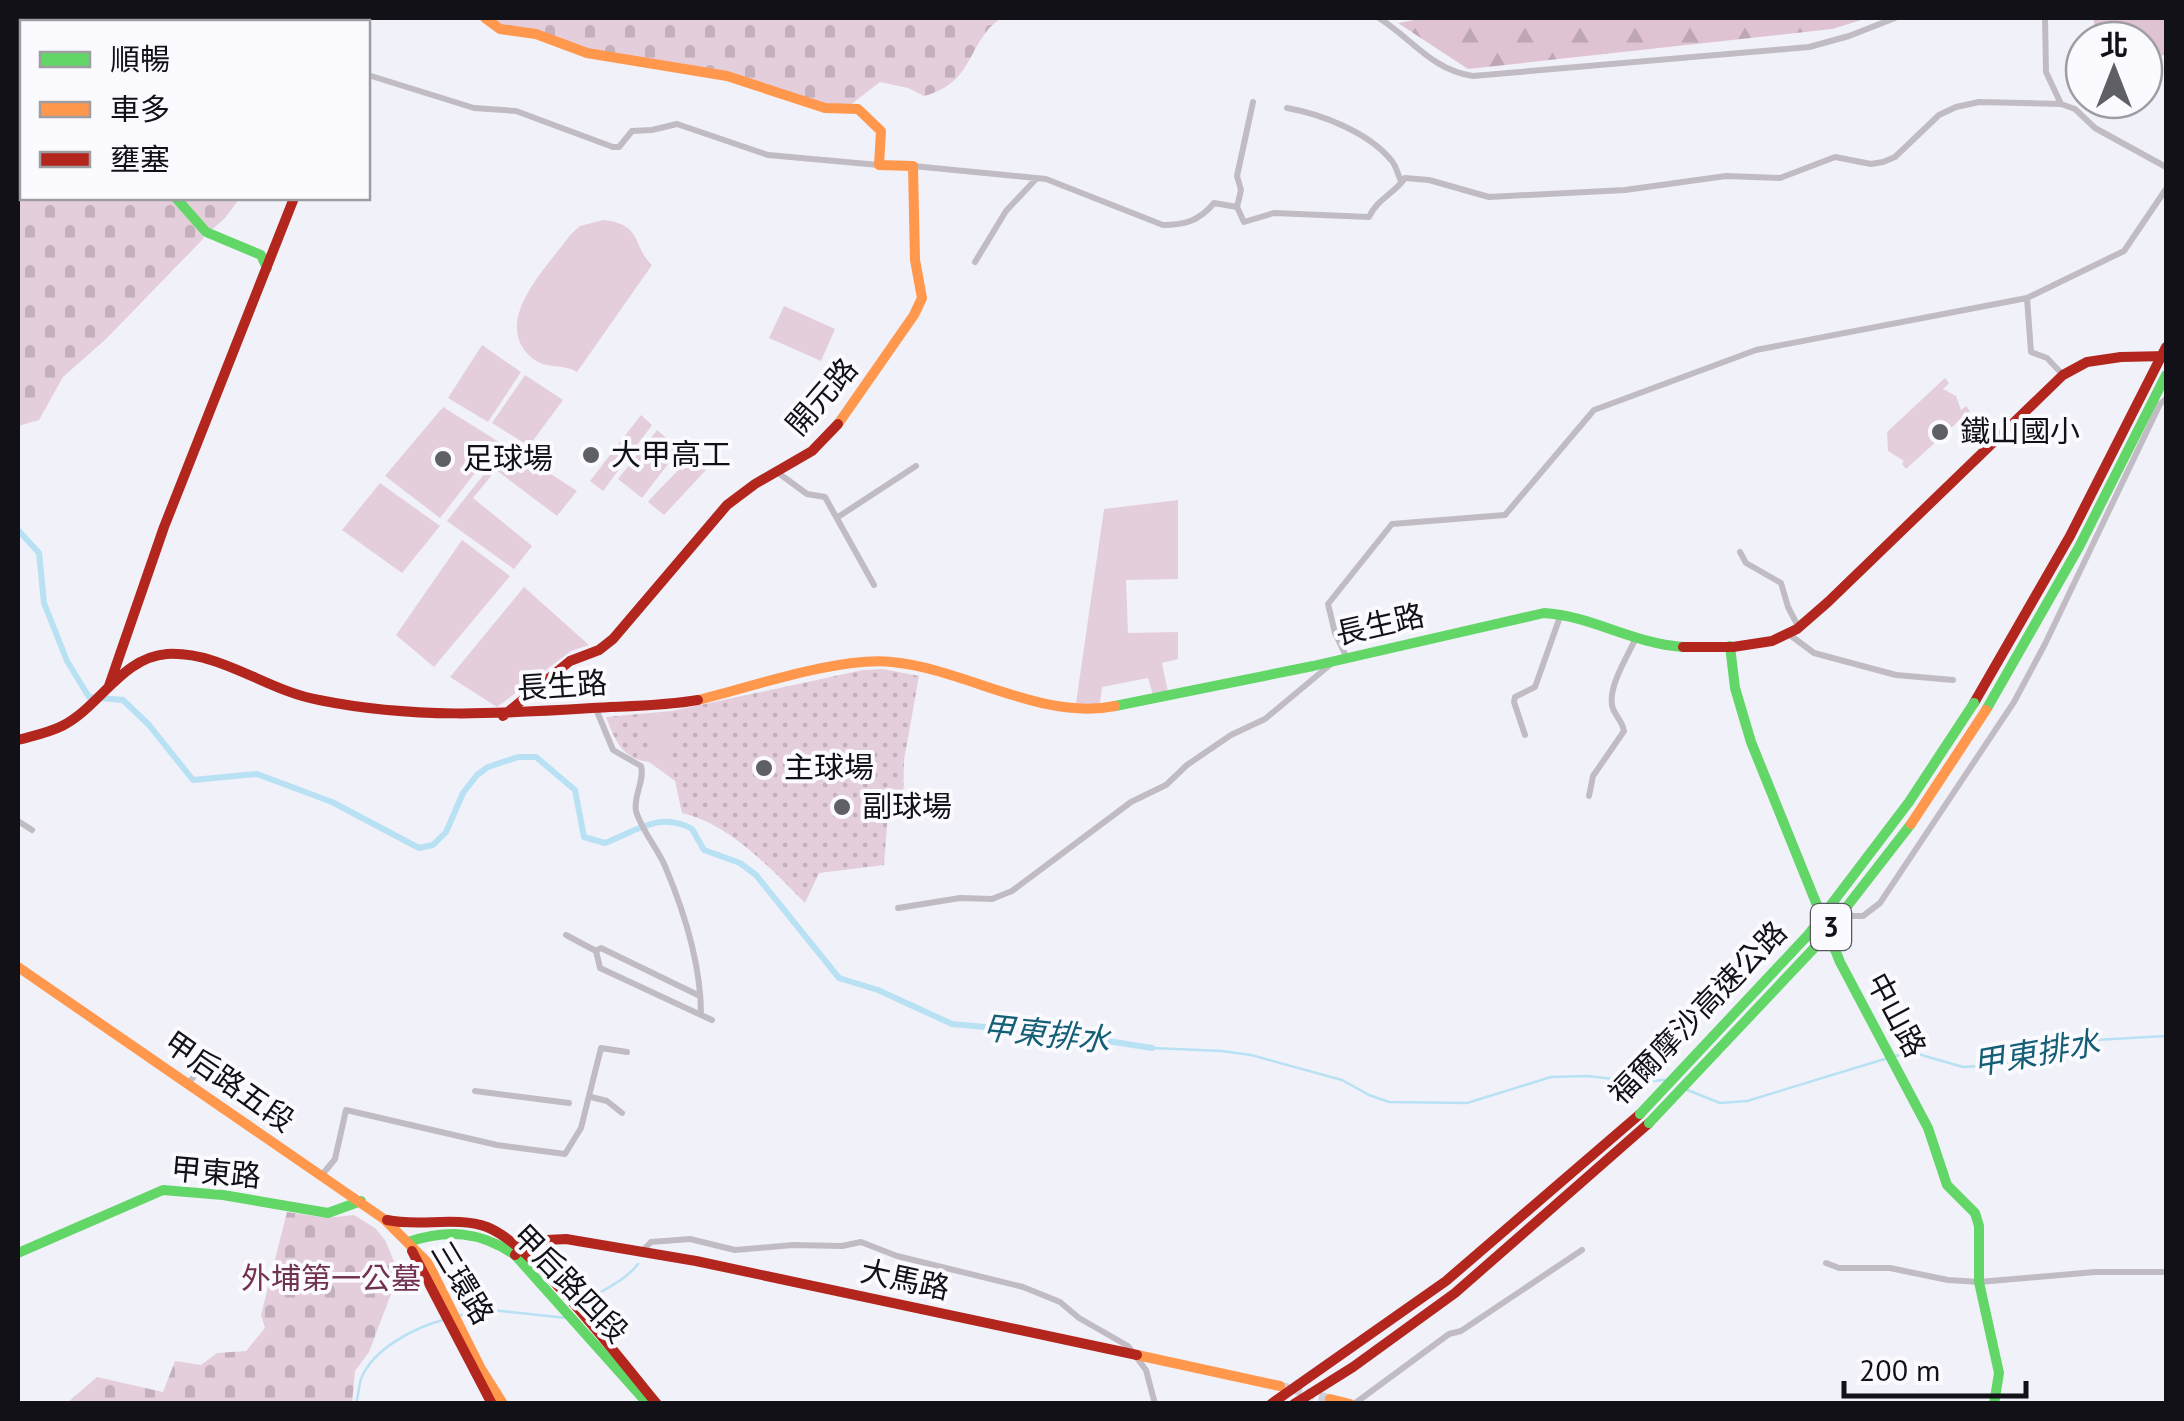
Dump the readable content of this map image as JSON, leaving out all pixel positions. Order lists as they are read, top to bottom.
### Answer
{
  "streets": {
    "main road": [
      "開元路",
      "長生路",
      "3",
      "福爾摩沙高速公路",
      "中山路",
      "甲后路五段",
      "甲東路",
      "大馬路",
      "三環路",
      "甲后路四段"
    ]
  },
  "crossings": [
    ["開元路", "長生路"],
    ["長生路", "中山路"],
    ["福爾摩沙高速公路", "大馬路"],
    ["甲后路五段", "甲東路"],
    ["甲后路五段", "三環路"],
    ["甲后路五段", "甲后路四段"],
    ["大馬路", "甲后路四段"],
    ["三環路", "甲后路四段"]
  ],
  "water": ["甲東排水"],
  "parks": ["外埔第一公墓"],
  "places": [
    "鐵山國小",
    "大甲高工",
    "足球場",
    "主球場",
    "副球場"
  ],
  "legend": ["順暢", "車多", "壅塞"],
  "scale_bar": "200 m",
  "north": "top"
}
